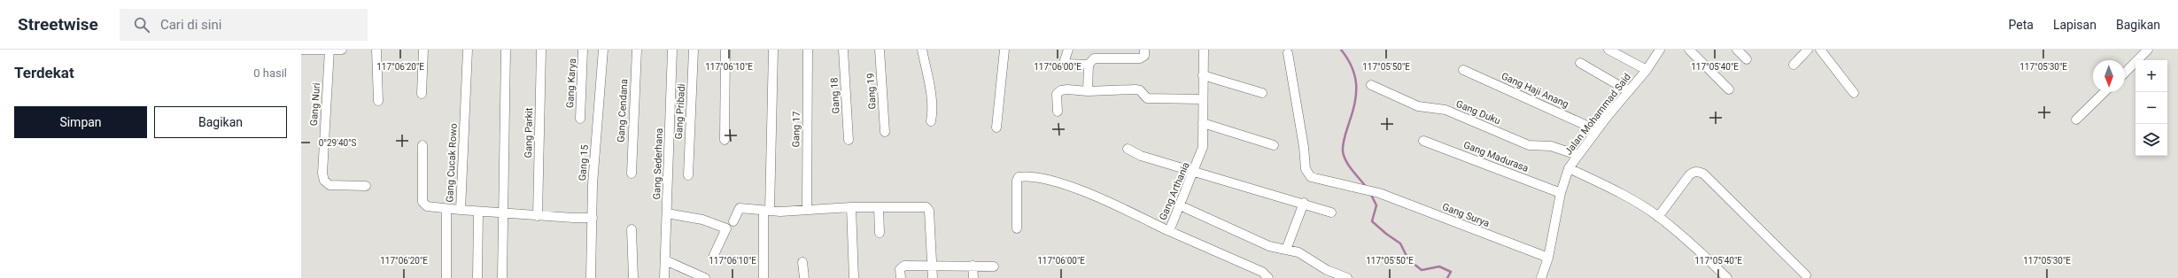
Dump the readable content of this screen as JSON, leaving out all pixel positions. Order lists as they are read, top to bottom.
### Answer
{
  "streets": {
    "street": [
      "Gang Karya",
      "Gang Haji Anang",
      "Gang 19",
      "Gang 18",
      "Gang Nuri",
      "Gang Cendana",
      "Gang Pribadi",
      "Gang Duku",
      "Jalan Mohammad Said",
      "Gang 17",
      "Gang Parkit",
      "Gang Madurasa",
      "Gang Cucak Rowo",
      "Gang 15",
      "Gang Sederhana",
      "Gang Arthania",
      "Gang Surya"
    ]
  },
  "crossings": [
    ["Gang Haji Anang", "Jalan Mohammad Said"],
    ["Gang Duku", "Jalan Mohammad Said"],
    ["Jalan Mohammad Said", "Gang Madurasa"],
    ["Jalan Mohammad Said", "Gang Surya"],
    ["Gang Parkit", "Gang Cucak Rowo"],
    ["Gang Cucak Rowo", "Gang 15"]
  ],
  "north": "bottom",
  "page": {
    "header": "Streetwise",
    "search": "Cari di sini",
    "nav": ["Peta", "Lapisan", "Bagikan"],
    "heading": ["Terdekat", "0 hasil"],
    "map_buttons": ["+", "−"],
    "buttons": ["Simpan", "Bagikan"]
  },
  "coordinates": [
    "117°06'20\"E",
    "117°06'10\"E",
    "117°06'00\"E",
    "117°05'50\"E",
    "117°05'40\"E",
    "117°05'30\"E",
    "0°29'40\"S"
  ]
}
